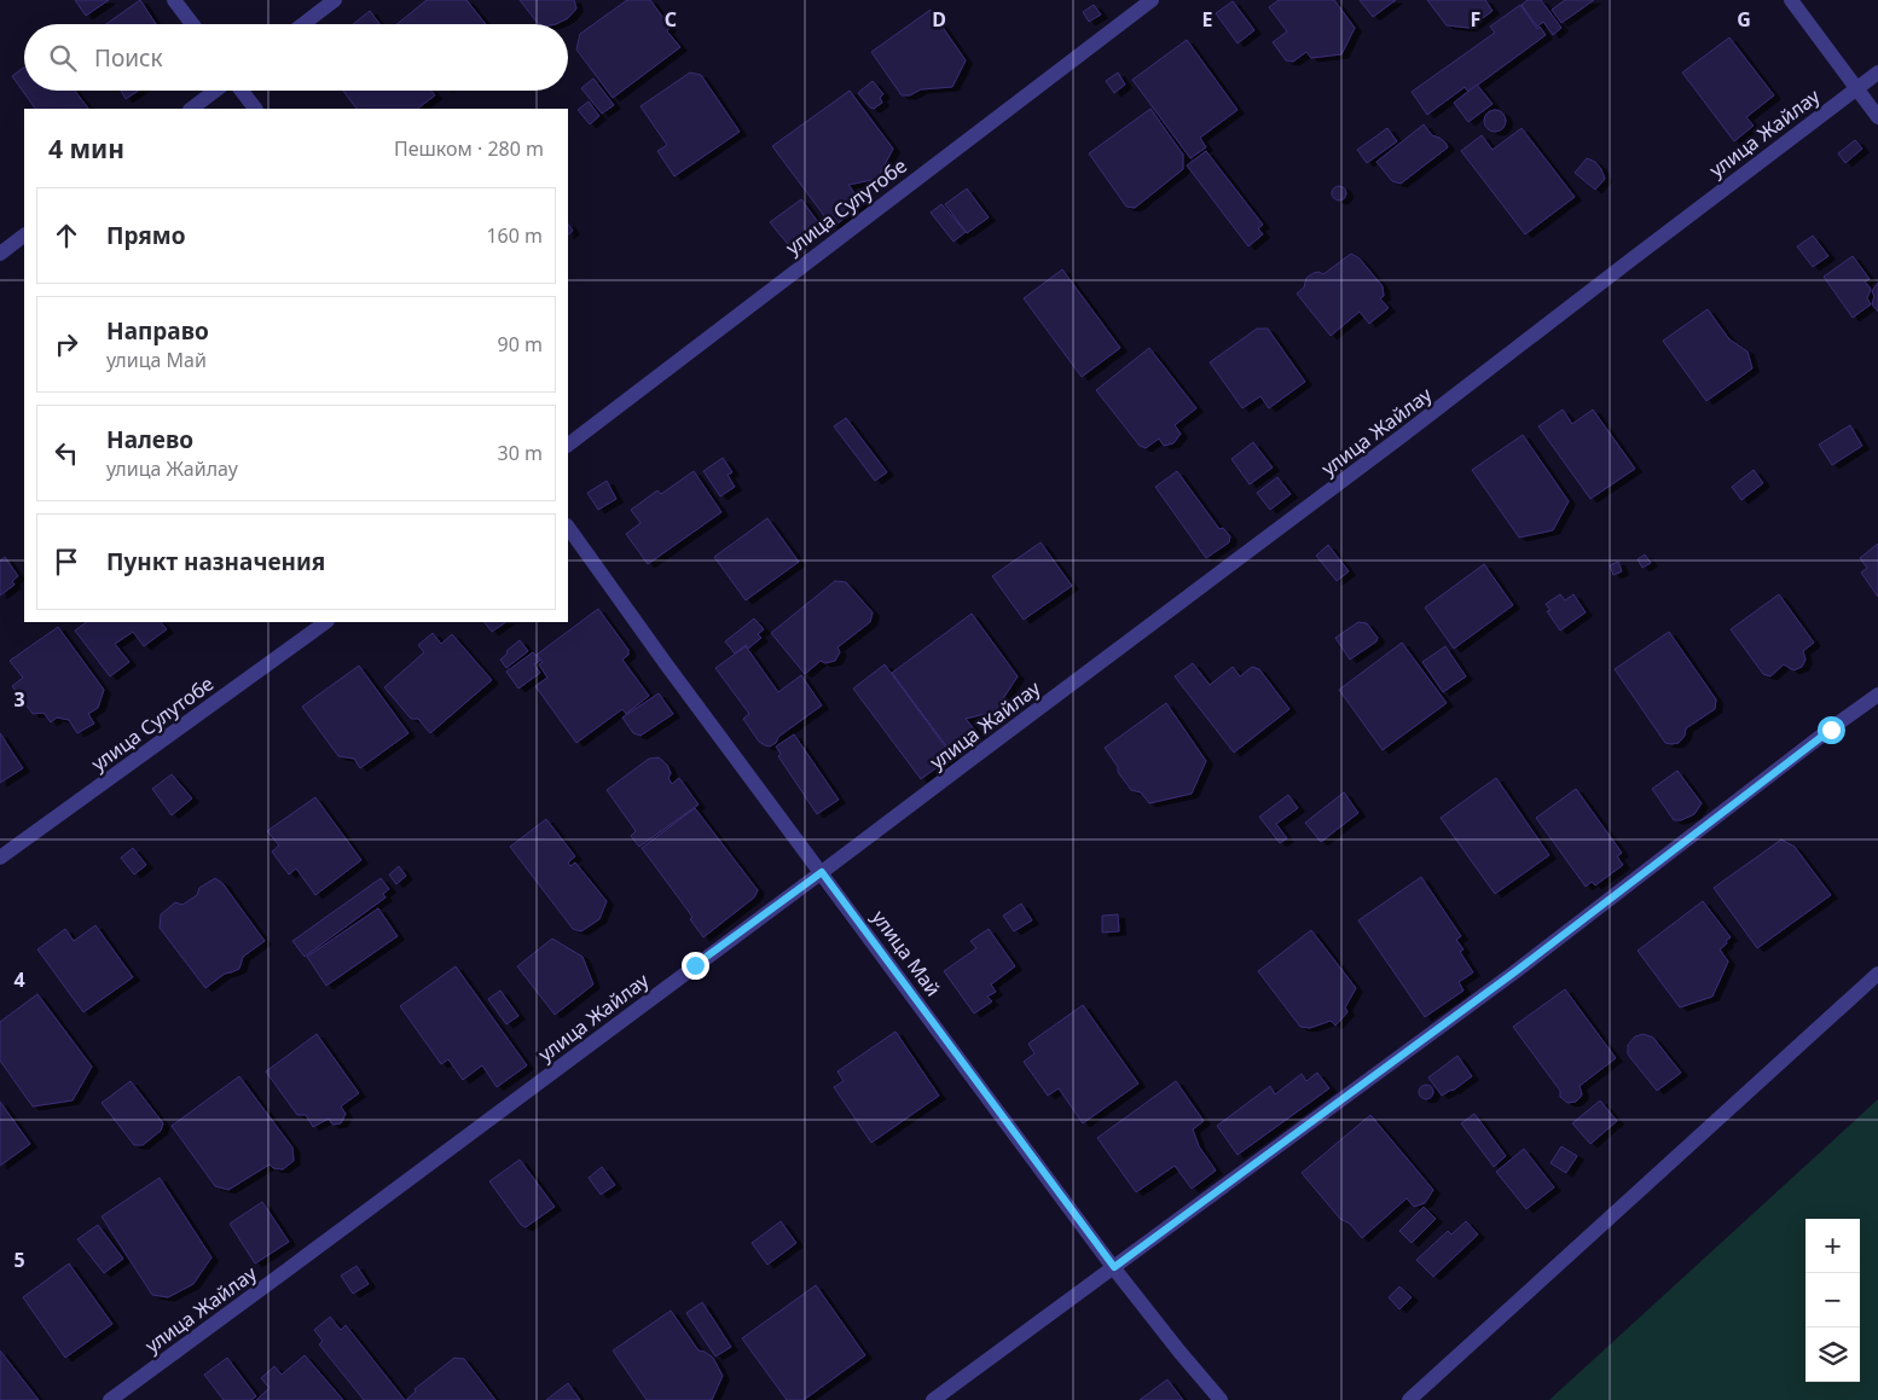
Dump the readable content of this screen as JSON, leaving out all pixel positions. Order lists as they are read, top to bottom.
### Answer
{
  "streets": {
    "street": ["улица Жайлау", "улица Сулутобе", "улица Май"]
  },
  "crossings": [
    ["улица Жайлау", "улица Май"]
  ],
  "page": {
    "search": "Поиск",
    "heading": ["4 мин", "Пешком · 280 m"],
    "list": [
      ["Прямо", "160 m"],
      ["Направо", "улица Май", "90 m"],
      ["Налево", "улица Жайлау", "30 m"],
      "Пункт назначения"
    ],
    "map_buttons": ["+", "−"]
  },
  "grid": {
    "columns": [
      "C",
      "D",
      "E",
      "F",
      "G"
    ],
    "rows": ["3", "4", "5"]
  }
}
